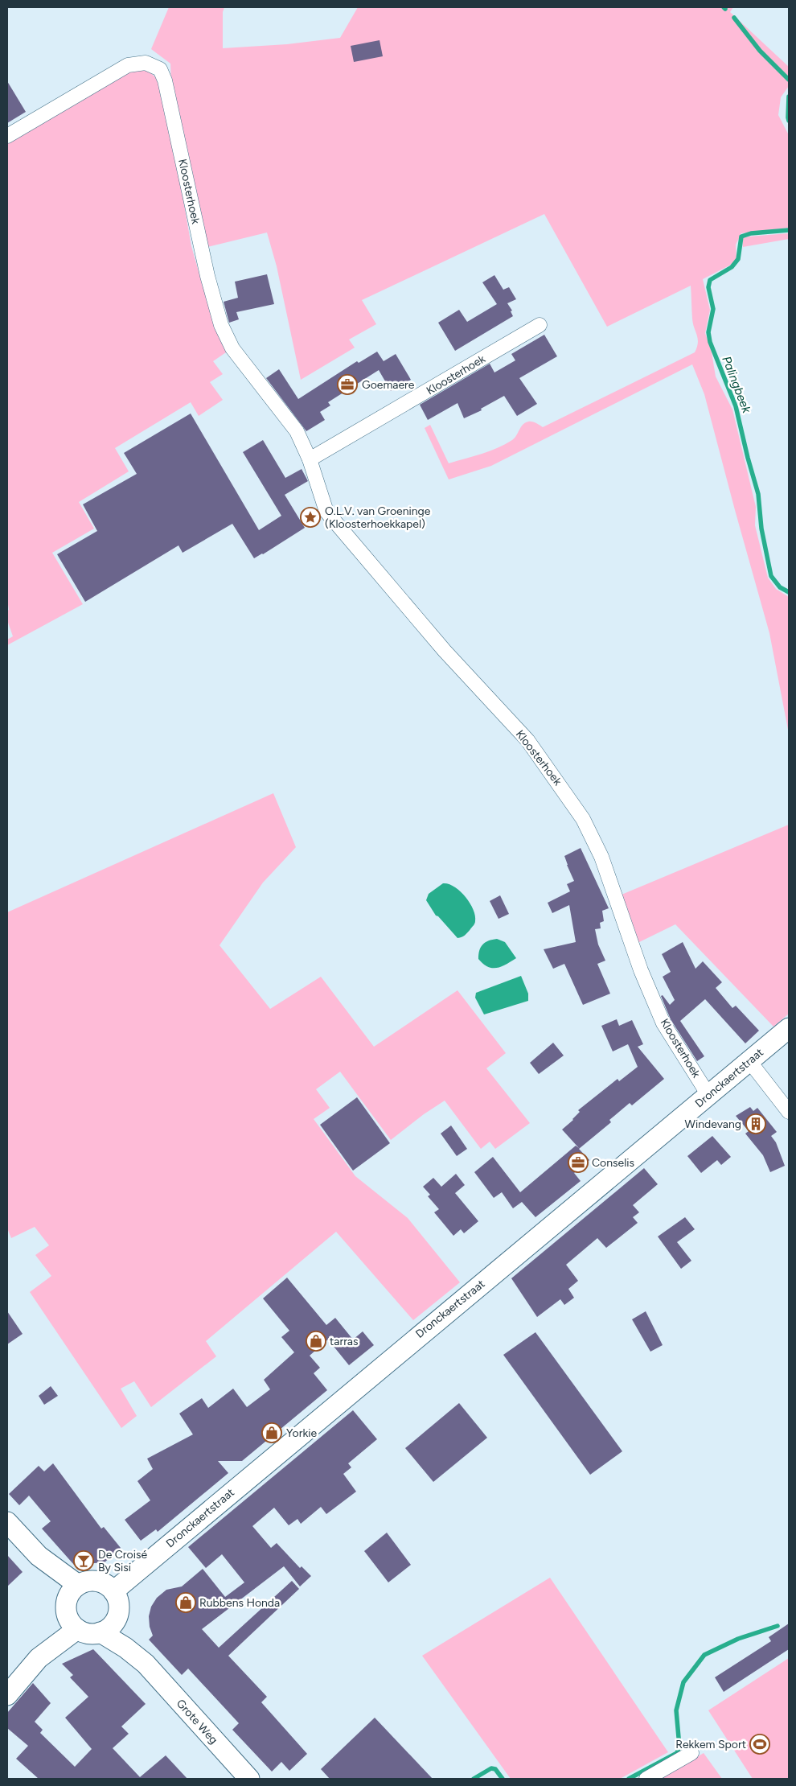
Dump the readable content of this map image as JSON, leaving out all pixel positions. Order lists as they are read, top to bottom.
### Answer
{
  "streets": {
    "main road": ["Dronckaertstraat", "Grote Weg"],
    "street": ["Kloosterhoek"]
  },
  "crossings": [
    ["Kloosterhoek", "Dronckaertstraat"],
    ["Dronckaertstraat", "Grote Weg"]
  ],
  "water": ["Palingbeek"],
  "places": {
    "office": ["Goemaere", "Conselis"],
    "place": ["O.L.V. van Groeninge (Kloosterhoekkapel)"],
    "building": ["Windevang"],
    "shop": ["tarras", "Yorkie", "Rubbens Honda"],
    "bar": ["De Croisé By Sisi"],
    "sports": ["Rekkem Sport"]
  }
}
